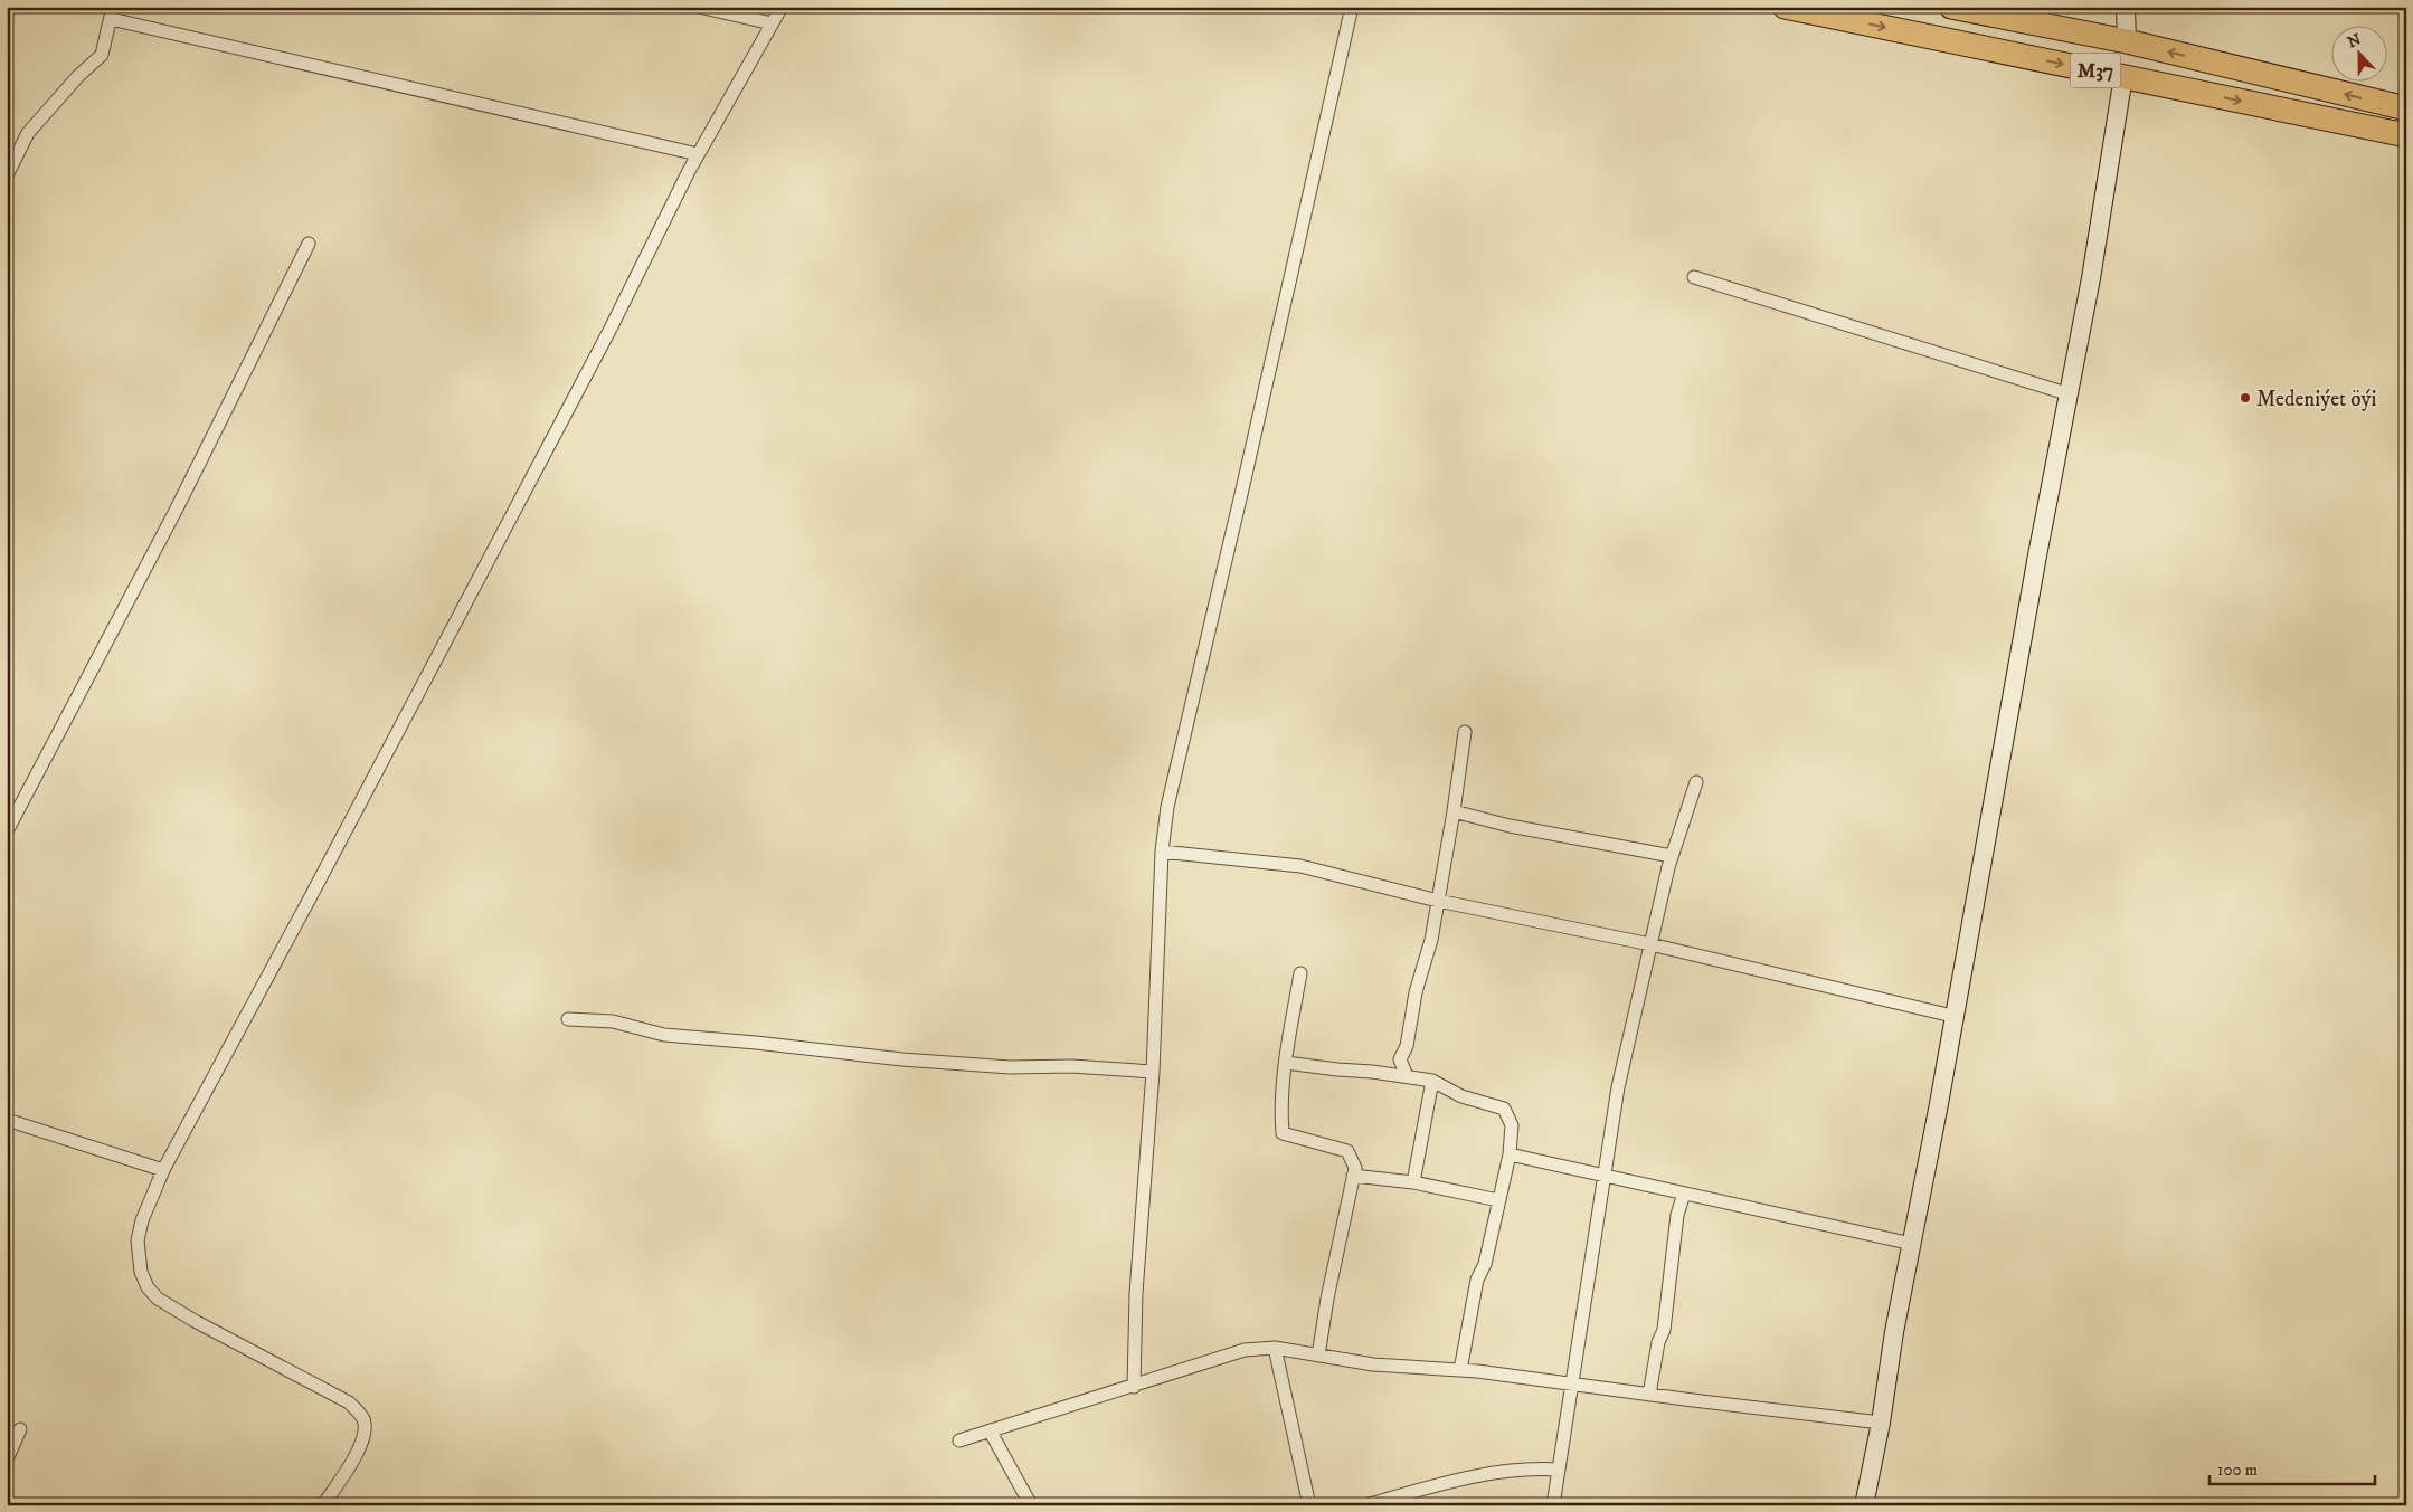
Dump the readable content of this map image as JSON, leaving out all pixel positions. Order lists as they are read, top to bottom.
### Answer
{
  "streets": {
    "highway": ["M37"]
  },
  "places": ["Medeniýet öýi"],
  "scale_bar": "100 m",
  "north": "top"
}
